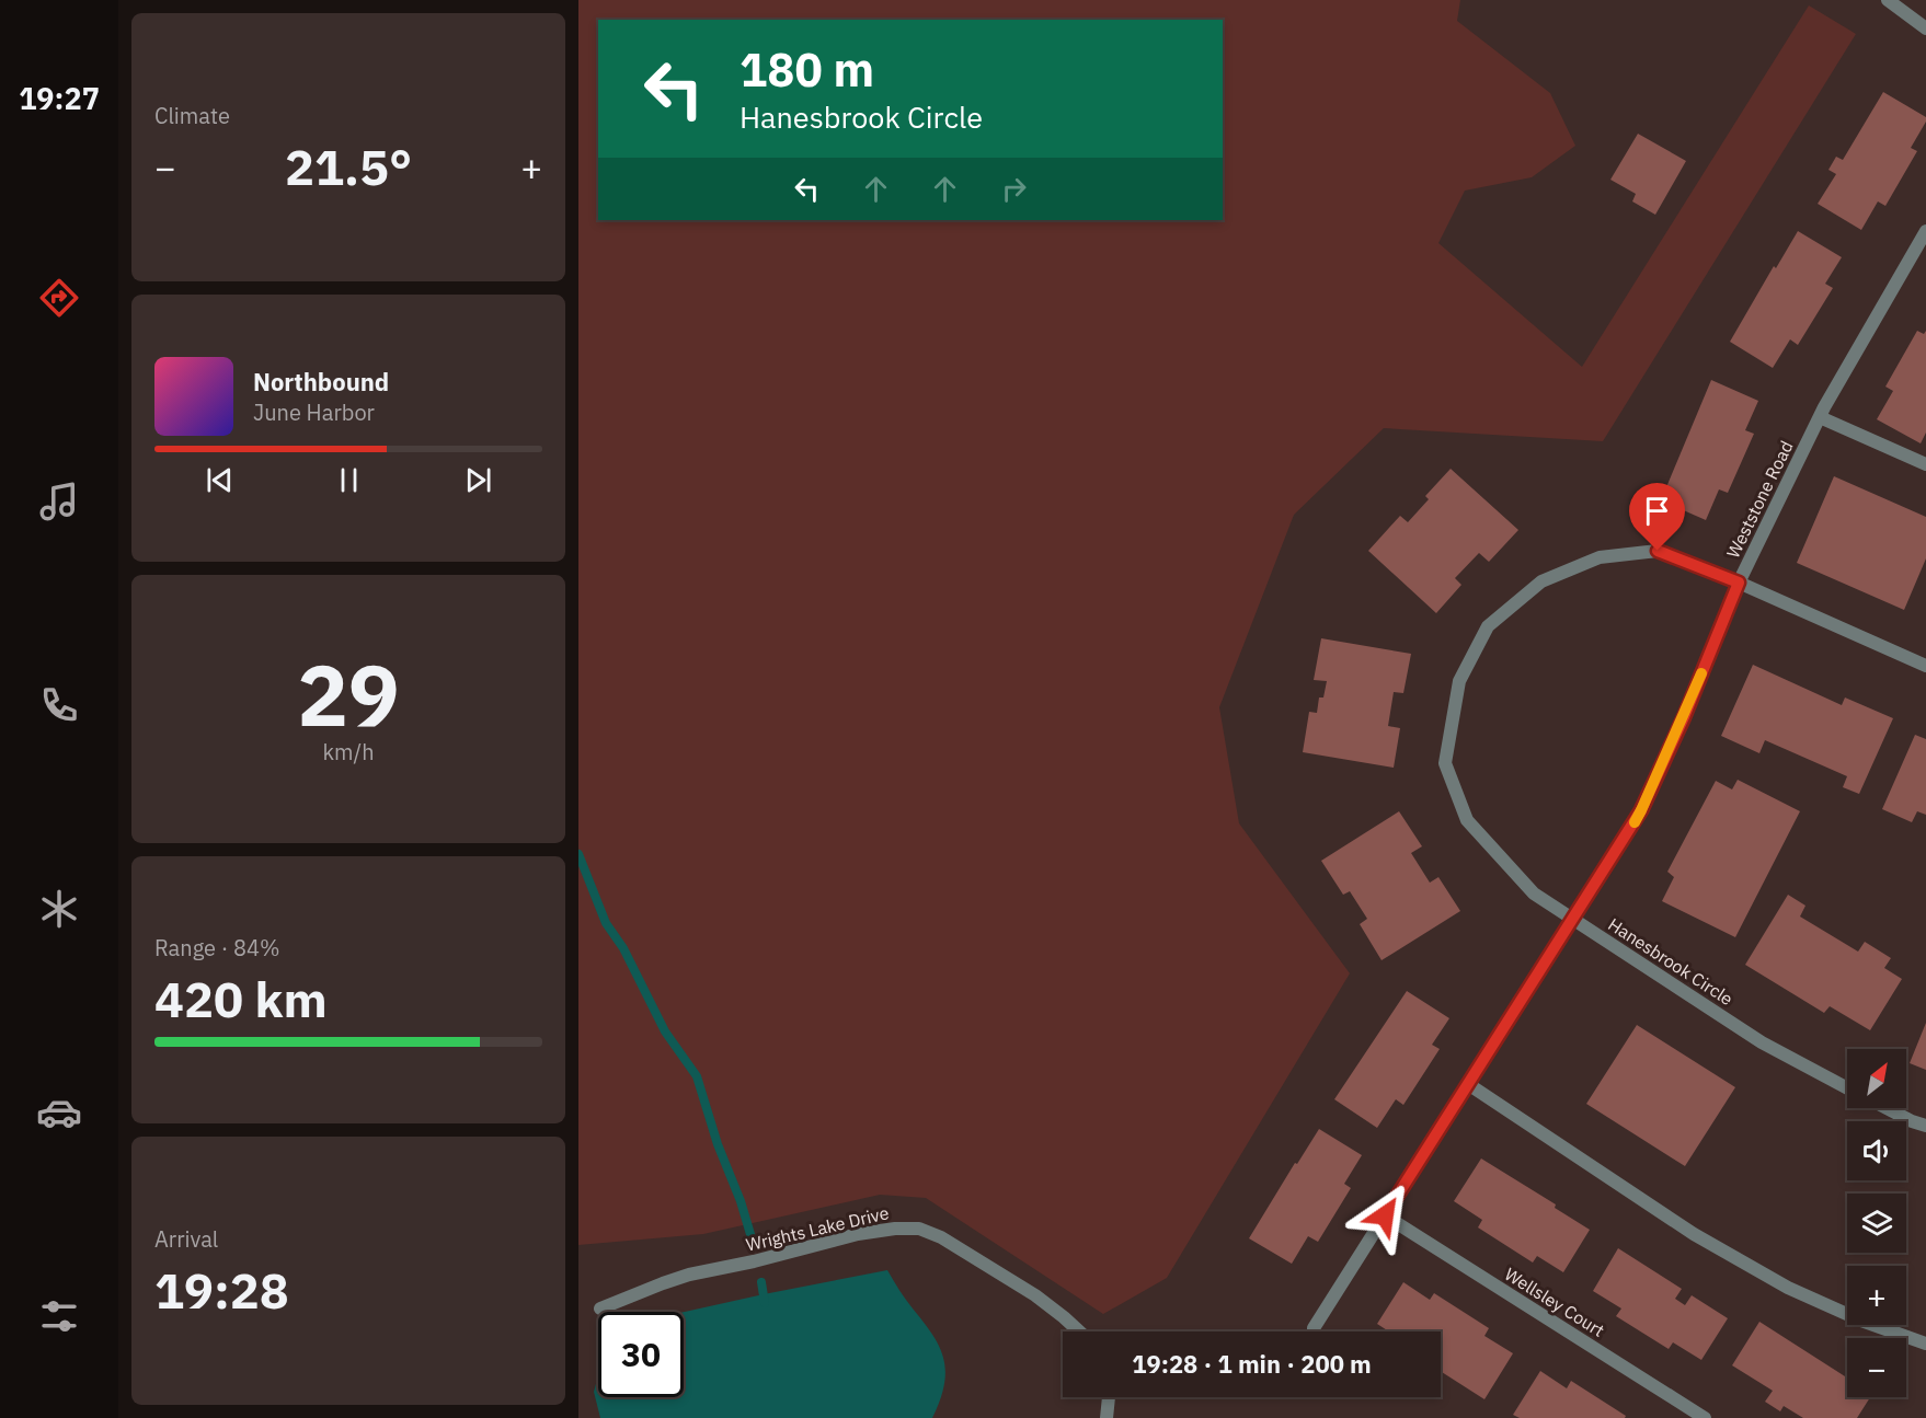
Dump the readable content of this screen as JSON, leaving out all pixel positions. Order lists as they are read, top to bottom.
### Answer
{
  "streets": {
    "street": [
      "Weststone Road",
      "Hanesbrook Circle",
      "Wrights Lake Drive",
      "Wellsley Court"
    ]
  },
  "crossings": [
    ["Weststone Road", "Hanesbrook Circle"],
    ["Weststone Road", "Wellsley Court"]
  ],
  "north": "top right",
  "page": {
    "tabs": "19:27",
    "tile": [
      "Climate",
      ["29", "km/h"],
      ["Range · 84%", "420 km"],
      ["Arrival", "19:28"]
    ],
    "turn": ["180 m", "Hanesbrook Circle"],
    "heat": ["−", "21.5°", "+"],
    "song": ["Northbound", "June Harbor"],
    "map_buttons": ["+", "−"],
    "limit": "30",
    "trip": "19:28 · 1 min · 200 m"
  }
}
